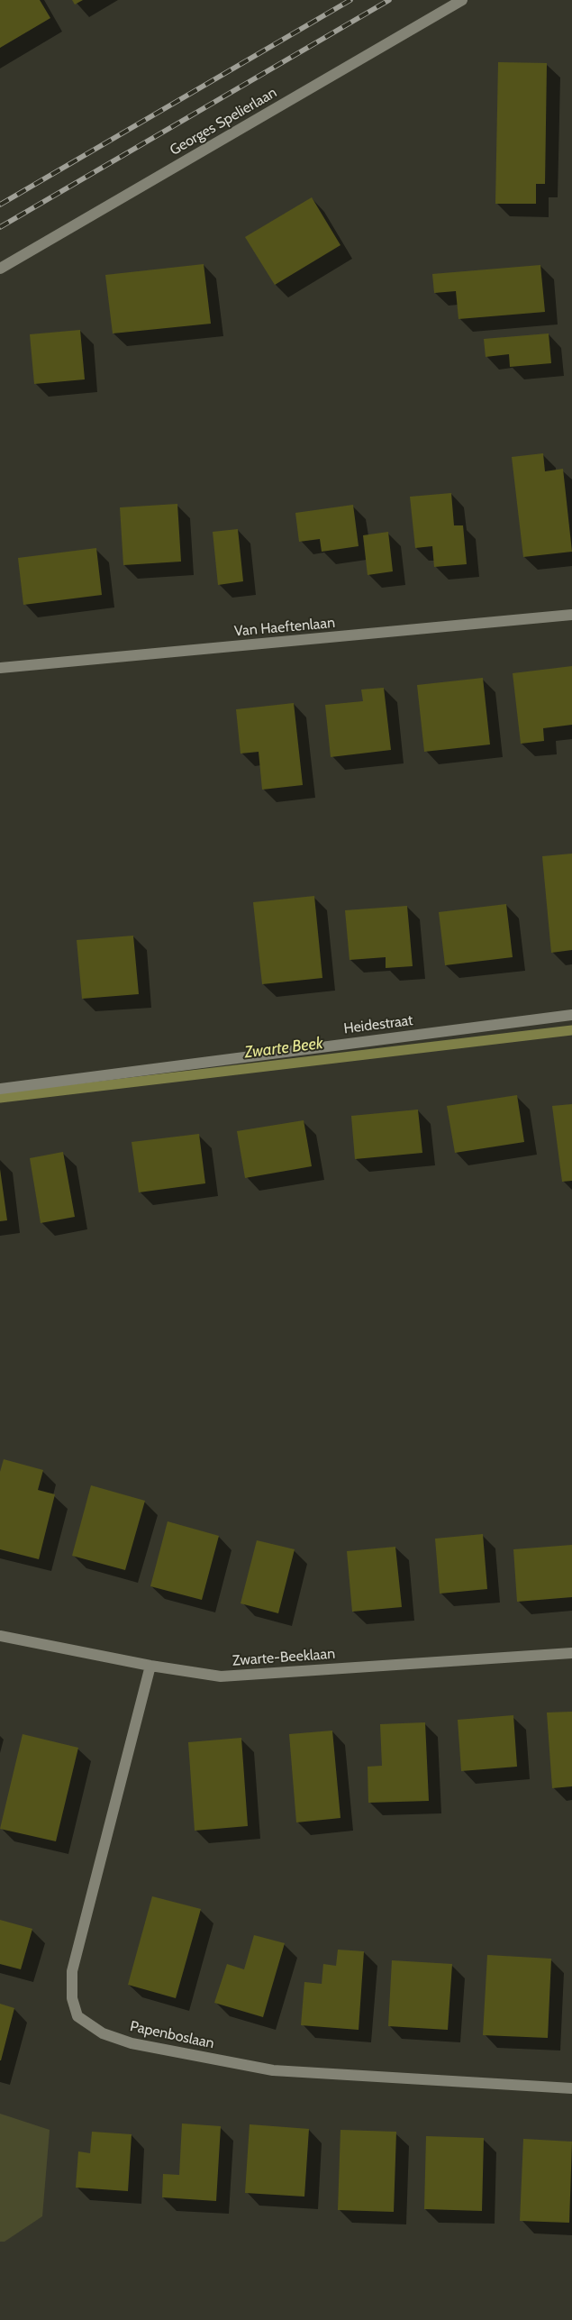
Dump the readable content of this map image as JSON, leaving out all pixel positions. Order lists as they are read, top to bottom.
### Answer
{
  "streets": {
    "street": [
      "Georges Spelierlaan",
      "Van Haeftenlaan",
      "Heidestraat",
      "Zwarte-Beeklaan",
      "Papenboslaan"
    ]
  },
  "crossings": [
    ["Zwarte-Beeklaan", "Papenboslaan"]
  ],
  "water": ["Zwarte Beek"]
}
